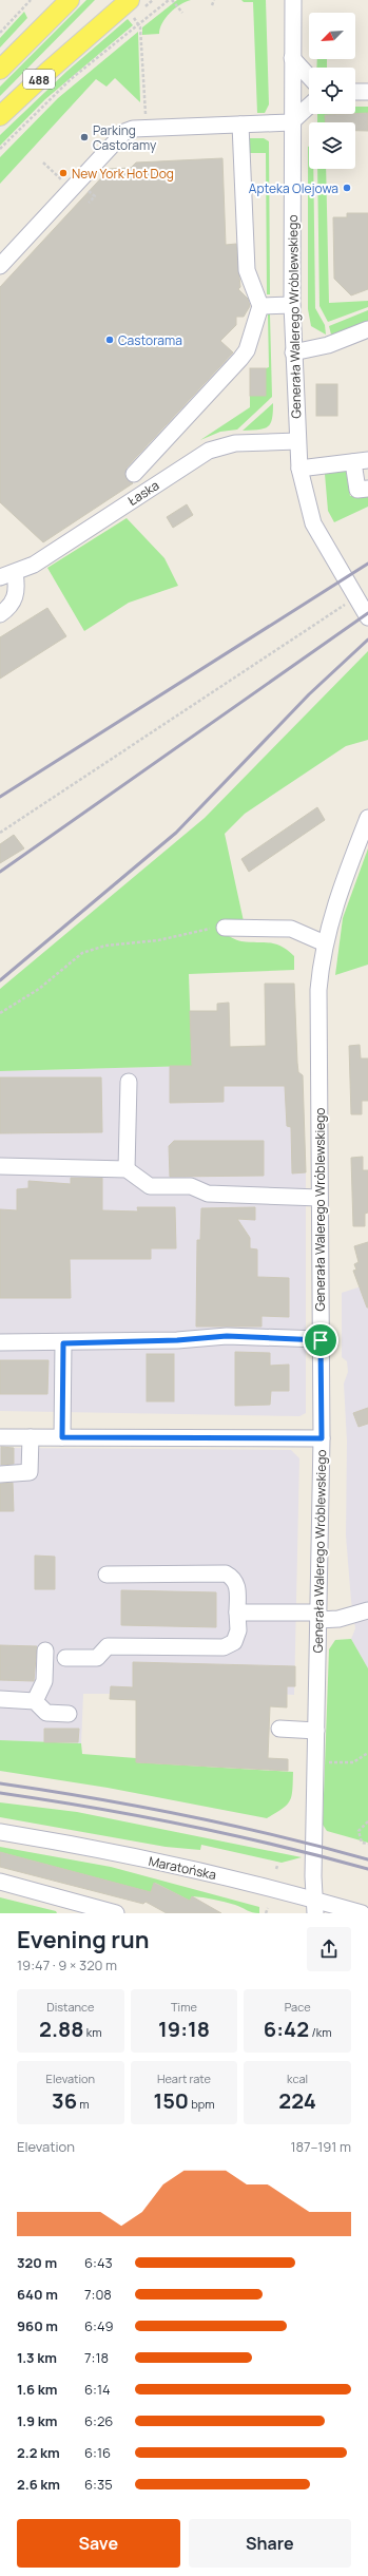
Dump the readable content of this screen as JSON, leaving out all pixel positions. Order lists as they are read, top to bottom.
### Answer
{
  "streets": {
    "main road": ["488"],
    "street": ["Generała Walerego Wróblewskiego", "Łaska", "Maratońska"]
  },
  "crossings": [
    ["Generała Walerego Wróblewskiego", "Łaska"],
    ["Generała Walerego Wróblewskiego", "Maratońska"]
  ],
  "places": [
    "Parking Castoramy",
    "New York Hot Dog",
    "Apteka Olejowa",
    "Castorama"
  ],
  "north": "bottom left",
  "page": {
    "heading": ["Evening run", "19:47 · 9 × 320 m"],
    "stats": [
      ["Distance", "2.88 km"],
      ["Time", "19:18"],
      ["Pace", "6:42 /km"],
      ["Elevation", "36 m"],
      ["Heart rate", "150 bpm"],
      ["kcal", "224"]
    ],
    "chart": ["Elevation", "187–191 m"],
    "list": [
      {
        "name": "320 m",
        "note": "6:43"
      },
      {
        "name": "640 m",
        "note": "7:08"
      },
      {
        "name": "960 m",
        "note": "6:49"
      },
      {
        "name": "1.3 km",
        "note": "7:18"
      },
      {
        "name": "1.6 km",
        "note": "6:14"
      },
      {
        "name": "1.9 km",
        "note": "6:26"
      },
      {
        "name": "2.2 km",
        "note": "6:16"
      },
      {
        "name": "2.6 km",
        "note": "6:35"
      }
    ],
    "buttons": ["Save", "Share"]
  }
}
